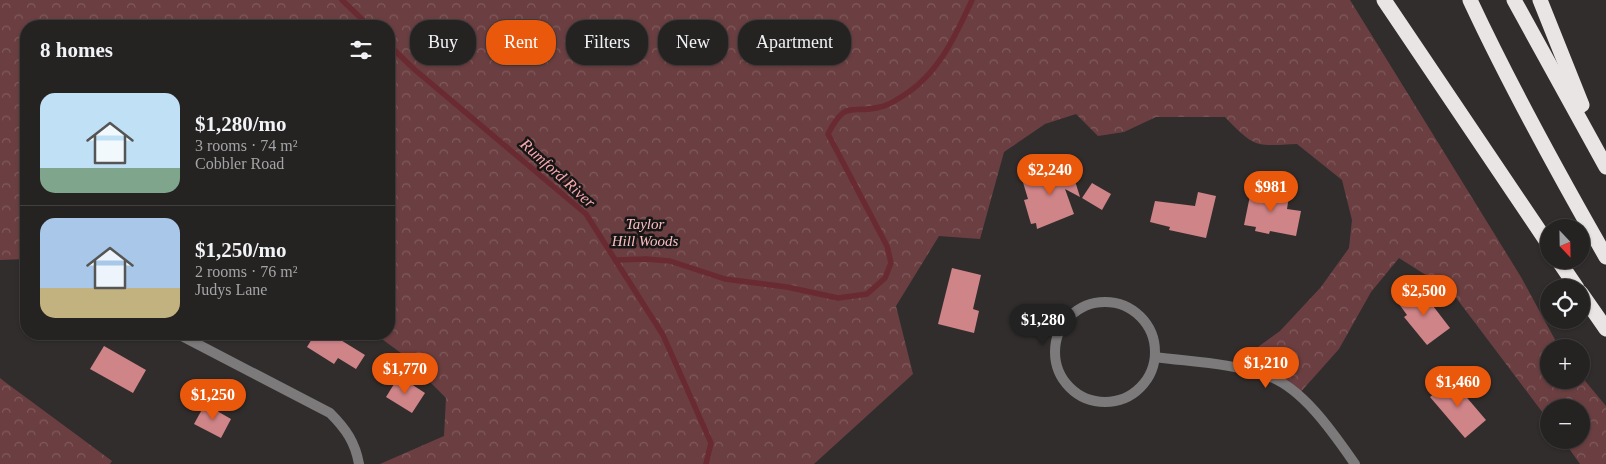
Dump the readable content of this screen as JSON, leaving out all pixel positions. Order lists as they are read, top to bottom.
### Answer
{
  "water": ["Rumford River"],
  "parks": ["Taylor Hill Woods"],
  "north": "bottom",
  "page": {
    "chip": [
      "Buy",
      "Rent",
      "Filters",
      "New",
      "Apartment"
    ],
    "heading": "8 homes",
    "list": [
      {
        "name": "$1,280/mo",
        "note": "3 rooms · 74 m² · Cobbler Road"
      },
      {
        "name": "$1,250/mo",
        "note": "2 rooms · 76 m² · Judys Lane"
      }
    ],
    "price": [
      "$2,240",
      "$981",
      "$2,500",
      "$1,280",
      "$1,210",
      "$1,770",
      "$1,460",
      "$1,250"
    ],
    "map_buttons": ["+", "−"]
  }
}
